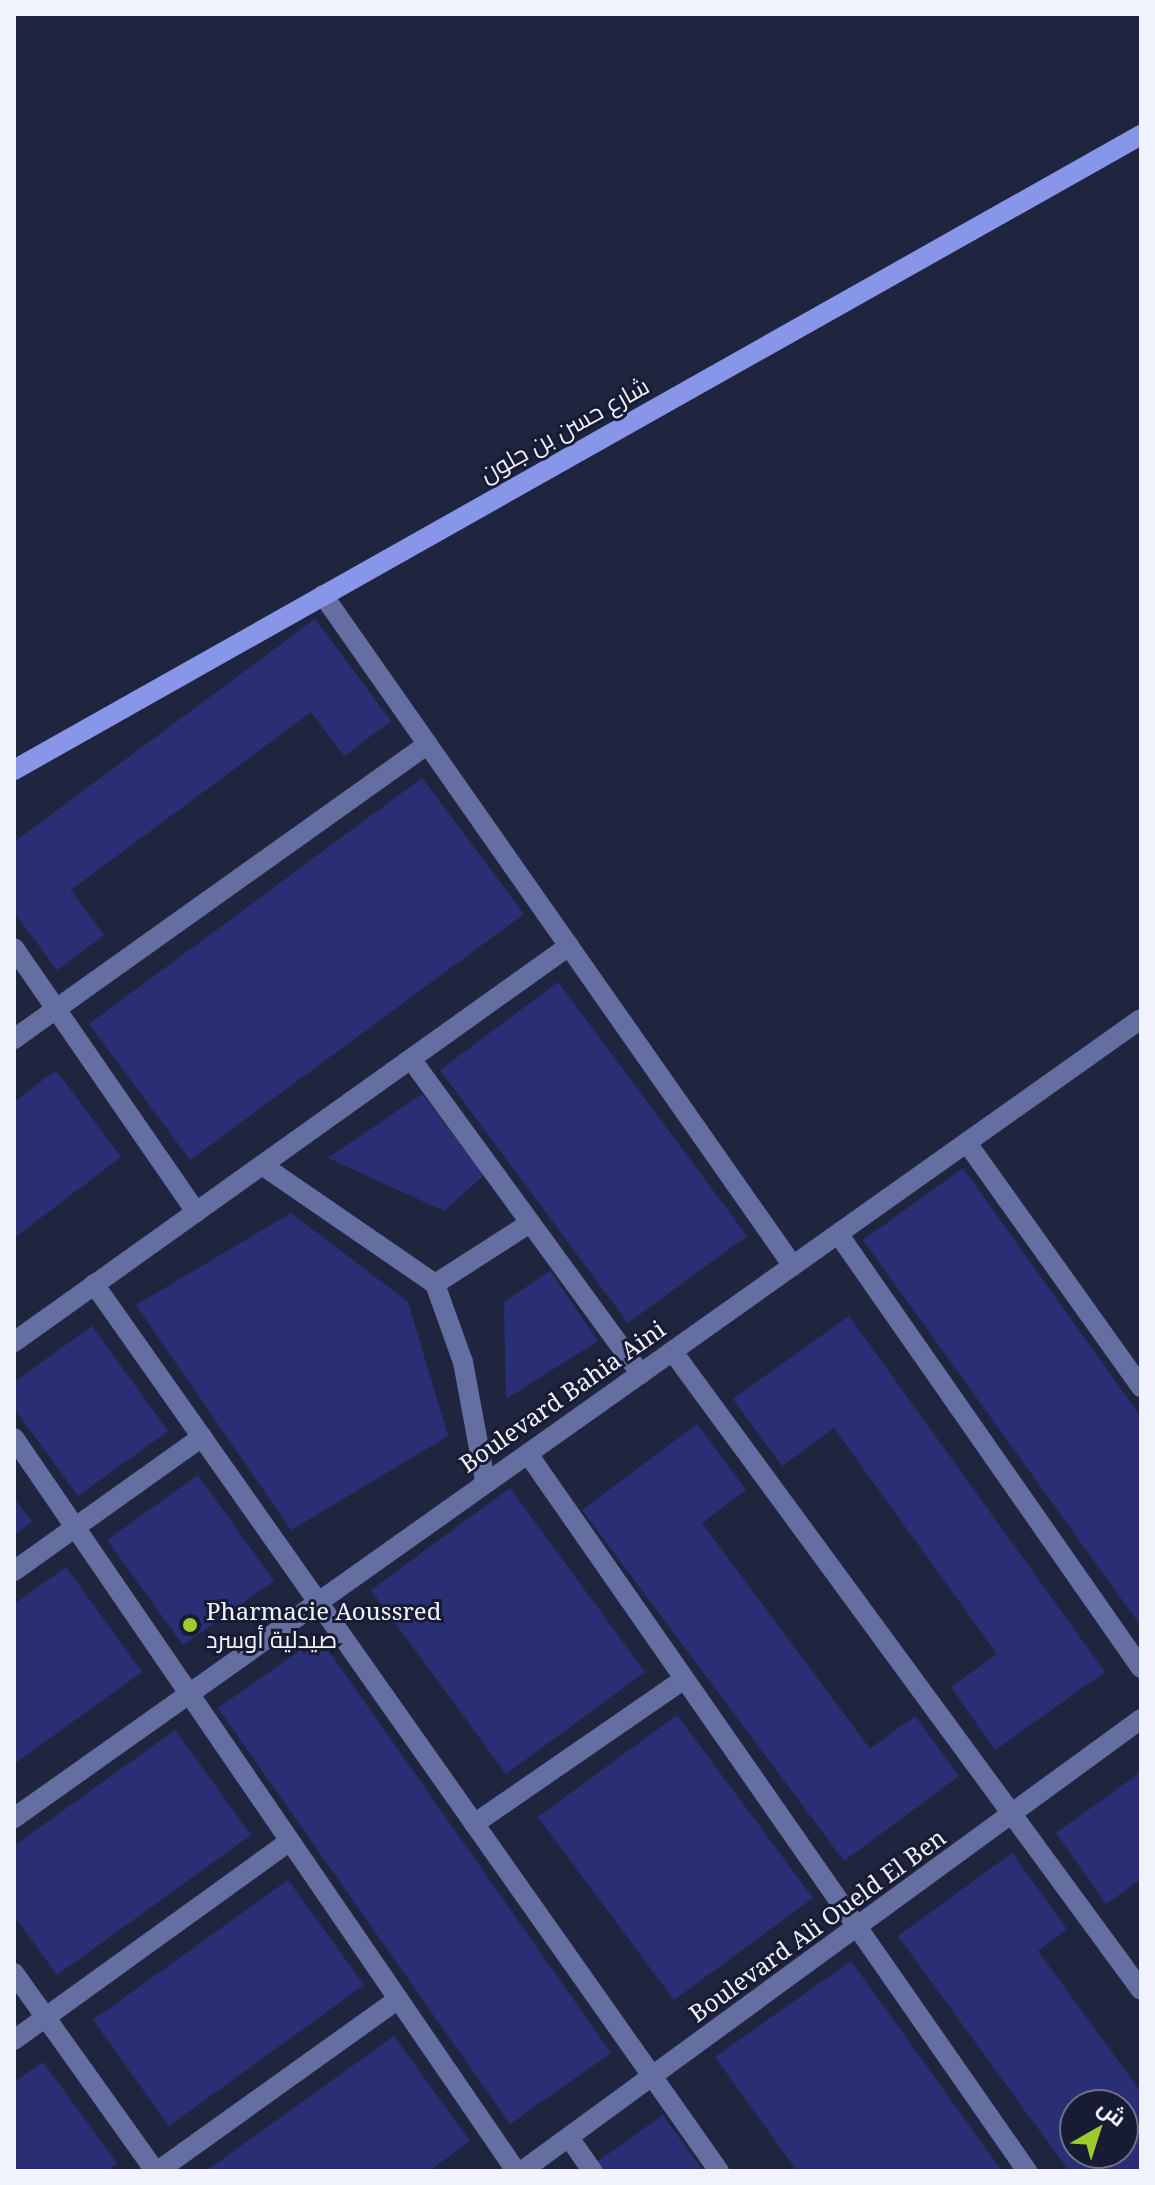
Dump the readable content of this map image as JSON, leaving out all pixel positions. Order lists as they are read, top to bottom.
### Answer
{
  "streets": {
    "street": ["شارع حسن بن جلون", "Boulevard Bahia Aini", "Boulevard Ali Oueld El Ben"]
  },
  "places": ["Pharmacie Aoussred صيدلية أوسرد"],
  "north": "top right"
}
